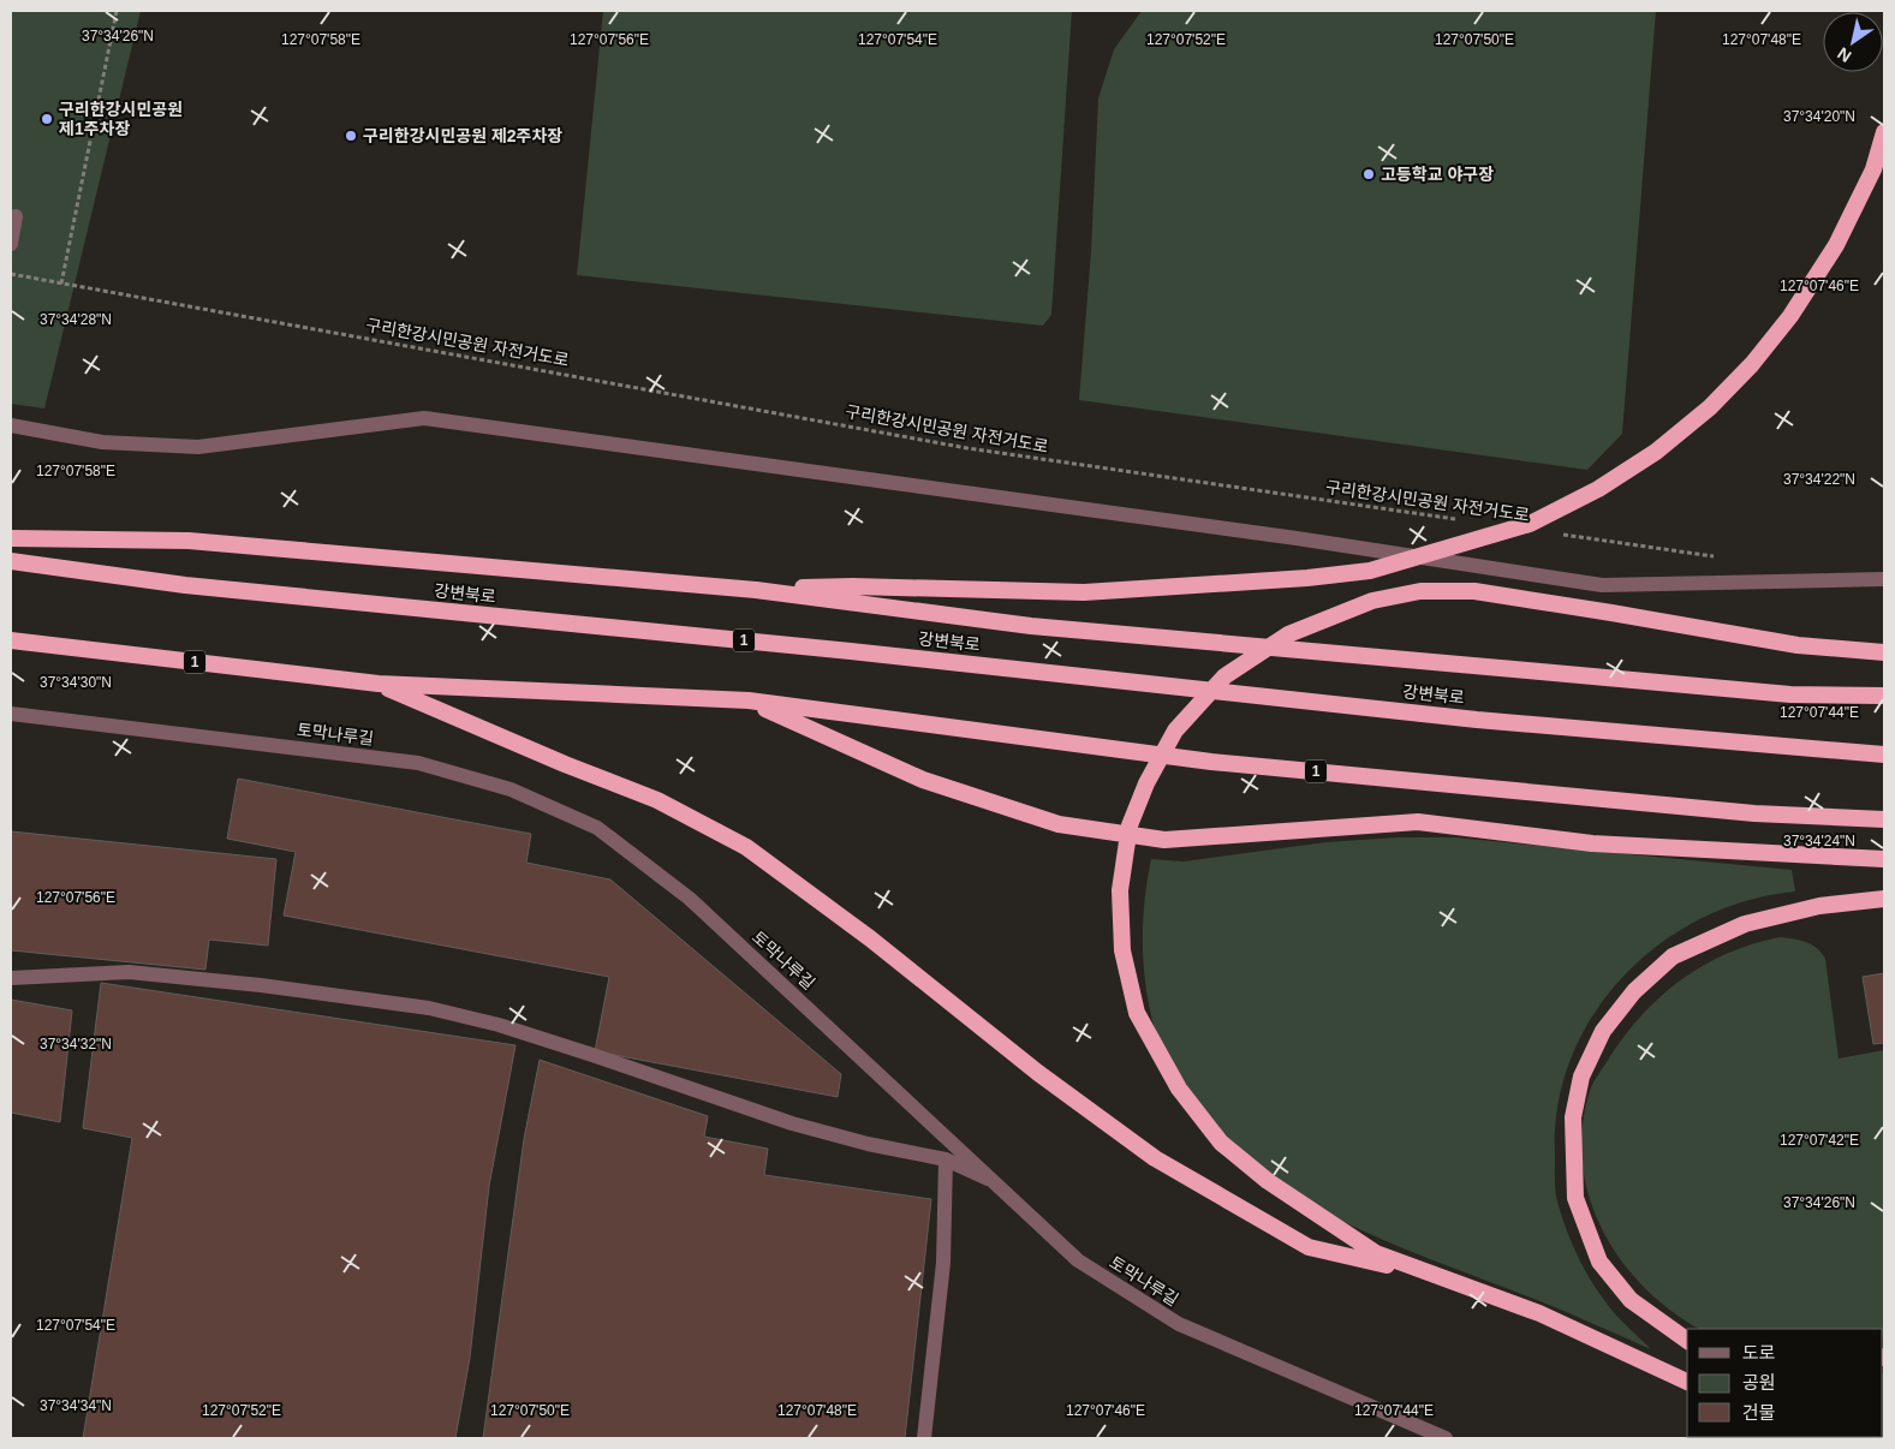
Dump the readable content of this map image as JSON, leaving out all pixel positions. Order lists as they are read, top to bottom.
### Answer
{
  "streets": {
    "highway": ["강변북로", "1"],
    "street": ["토막나루길"],
    "path": ["구리한강시민공원 자전거도로"]
  },
  "places": ["구리한강시민공원 제1주차장", "구리한강시민공원 제2주차장", "고등학교 야구장"],
  "legend": ["도로", "공원", "건물"],
  "north": "bottom left",
  "coordinates": [
    "37°34'26\"N",
    "127°07'58\"E",
    "127°07'56\"E",
    "127°07'54\"E",
    "127°07'52\"E",
    "127°07'50\"E",
    "127°07'48\"E",
    "37°34'20\"N",
    "127°07'46\"E",
    "37°34'28\"N",
    "37°34'22\"N",
    "37°34'30\"N",
    "127°07'44\"E",
    "37°34'24\"N",
    "37°34'32\"N",
    "127°07'42\"E",
    "37°34'34\"N"
  ]
}
